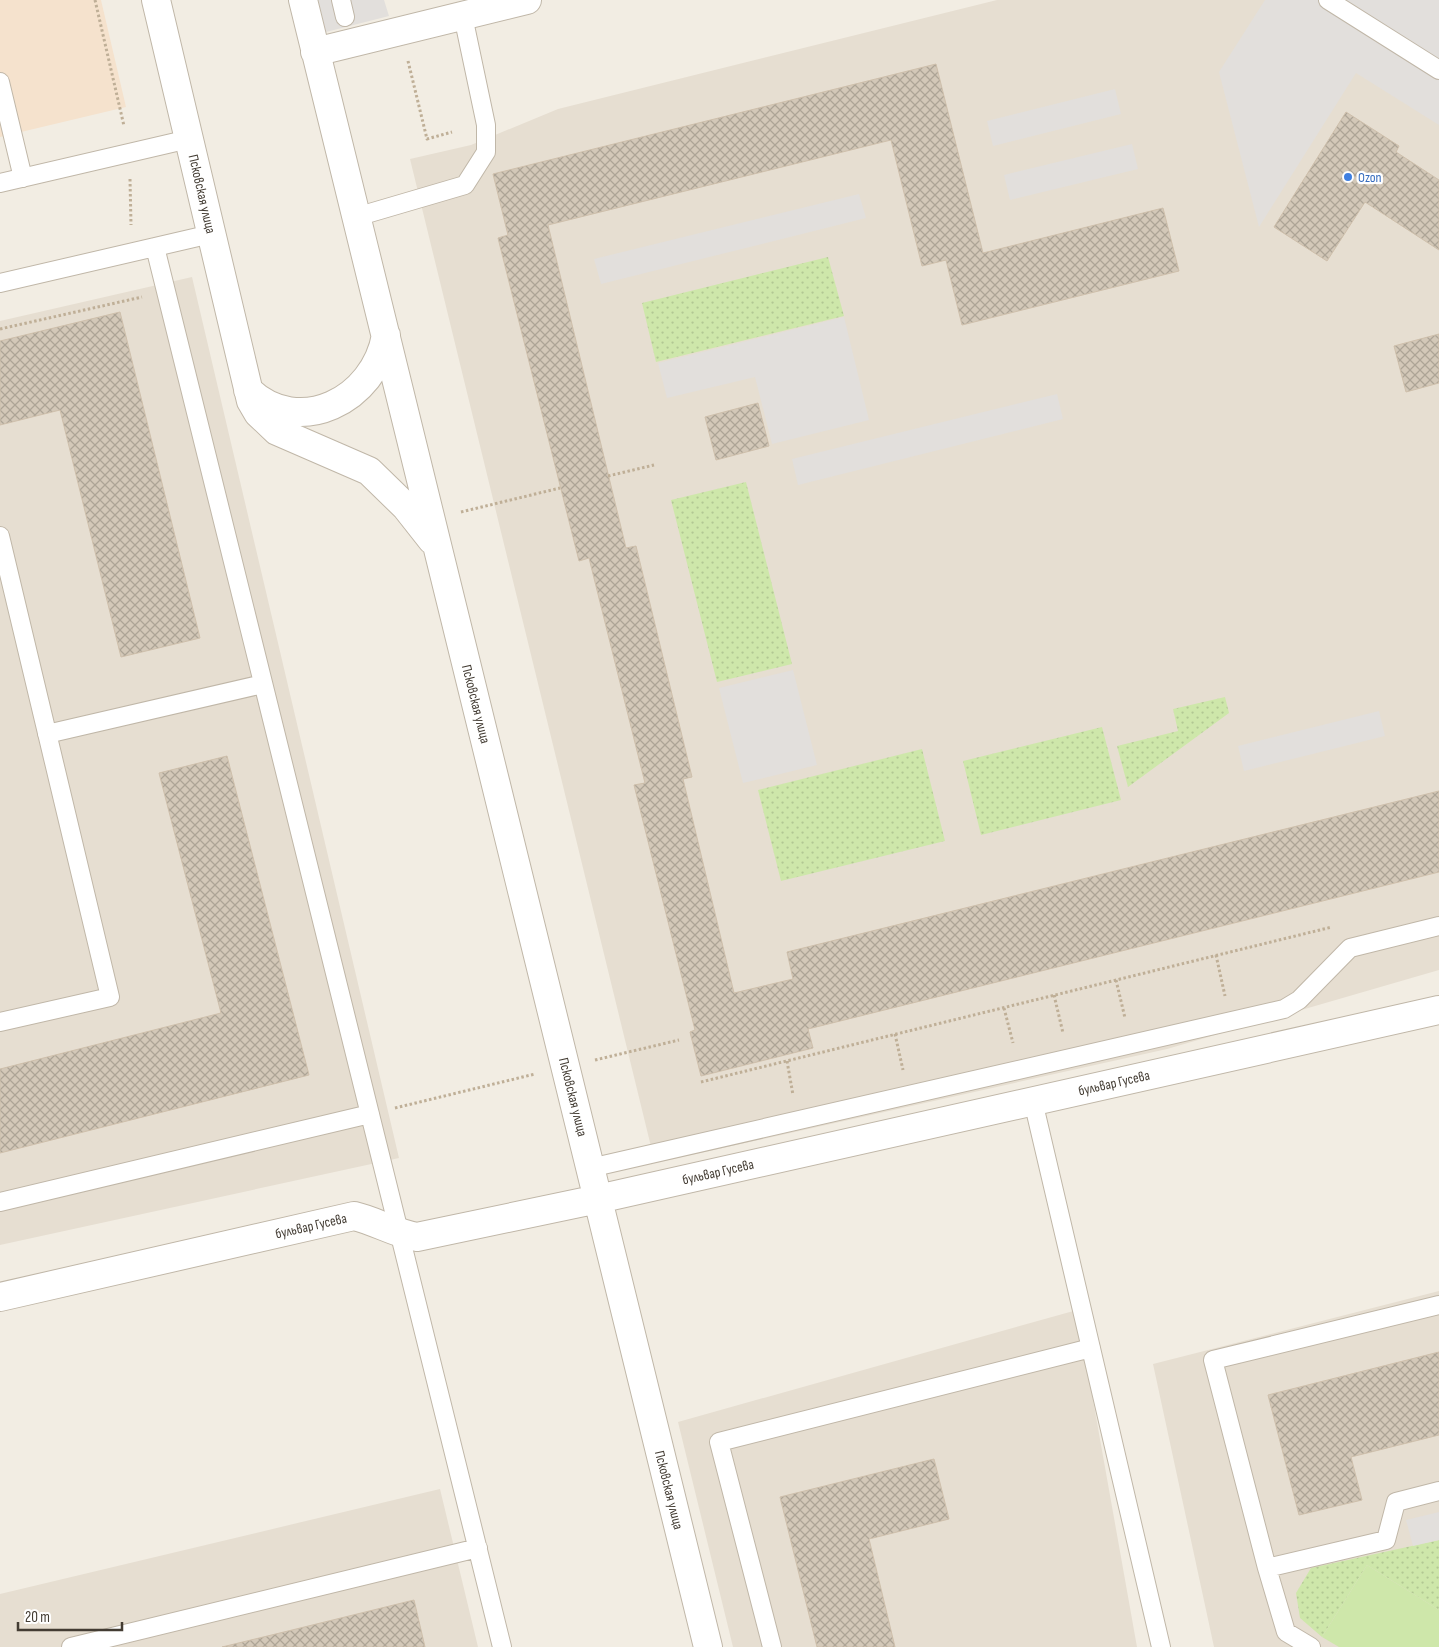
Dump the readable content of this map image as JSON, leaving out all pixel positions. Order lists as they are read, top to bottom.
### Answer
{
  "streets": {
    "street": ["Псковская улица", "бульвар Гусева"]
  },
  "crossings": [
    ["Псковская улица", "бульвар Гусева"]
  ],
  "places": ["Ozon"],
  "scale_bar": "20 m"
}
